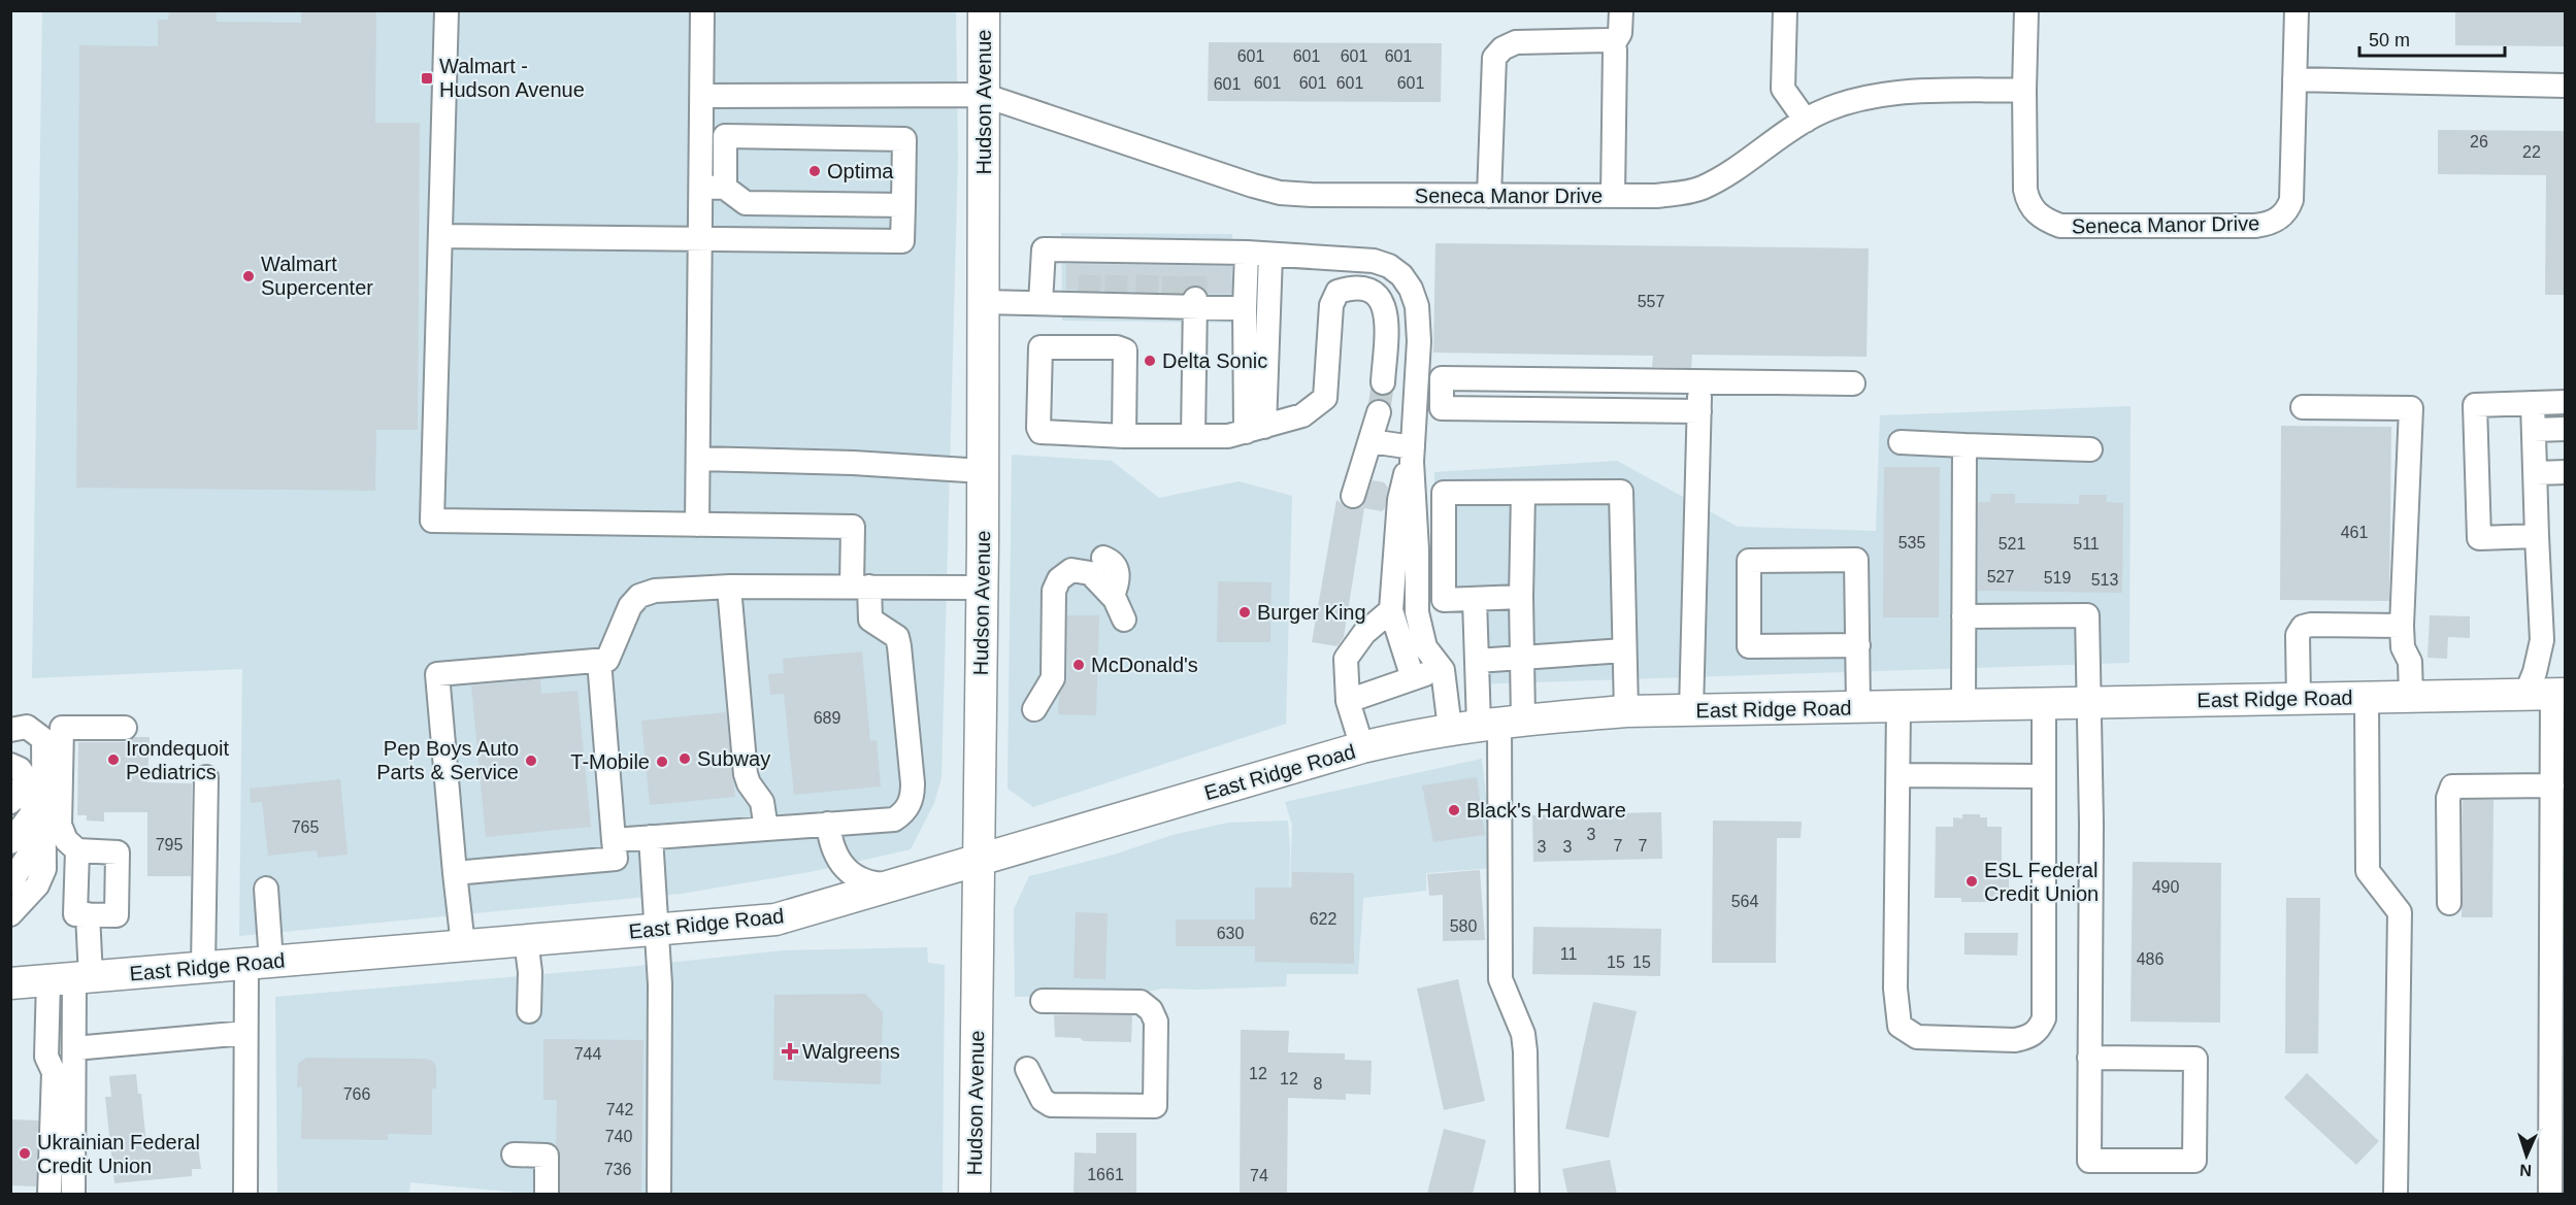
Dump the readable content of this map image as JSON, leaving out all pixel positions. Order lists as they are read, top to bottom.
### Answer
{
  "streets": {
    "main road": ["Hudson Avenue", "East Ridge Road"],
    "street": ["Seneca Manor Drive"]
  },
  "crossings": [
    ["Hudson Avenue", "Seneca Manor Drive"],
    ["Hudson Avenue", "East Ridge Road"]
  ],
  "places": {
    "transit": ["Walmart - Hudson Avenue"],
    "other": [
      "Optima",
      "Walmart Supercenter",
      "Delta Sonic",
      "Burger King",
      "McDonald's",
      "Subway",
      "Irondequoit Pediatrics",
      "Pep Boys Auto Parts & Service",
      "T-Mobile",
      "Black's Hardware",
      "ESL Federal Credit Union",
      "Ukrainian Federal Credit Union"
    ],
    "health": ["Walgreens"]
  },
  "house_numbers": [
    "601",
    "601",
    "601",
    "601",
    "601",
    "601",
    "601",
    "601",
    "601",
    "26",
    "22",
    "557",
    "461",
    "535",
    "521",
    "511",
    "527",
    "519",
    "513",
    "689",
    "765",
    "3",
    "795",
    "7",
    "7",
    "3",
    "3",
    "490",
    "564",
    "622",
    "580",
    "630",
    "11",
    "486",
    "15",
    "15",
    "744",
    "12",
    "12",
    "8",
    "766",
    "742",
    "740",
    "736",
    "1661",
    "74"
  ],
  "scale_bar": "50 m",
  "north": "bottom"
}
